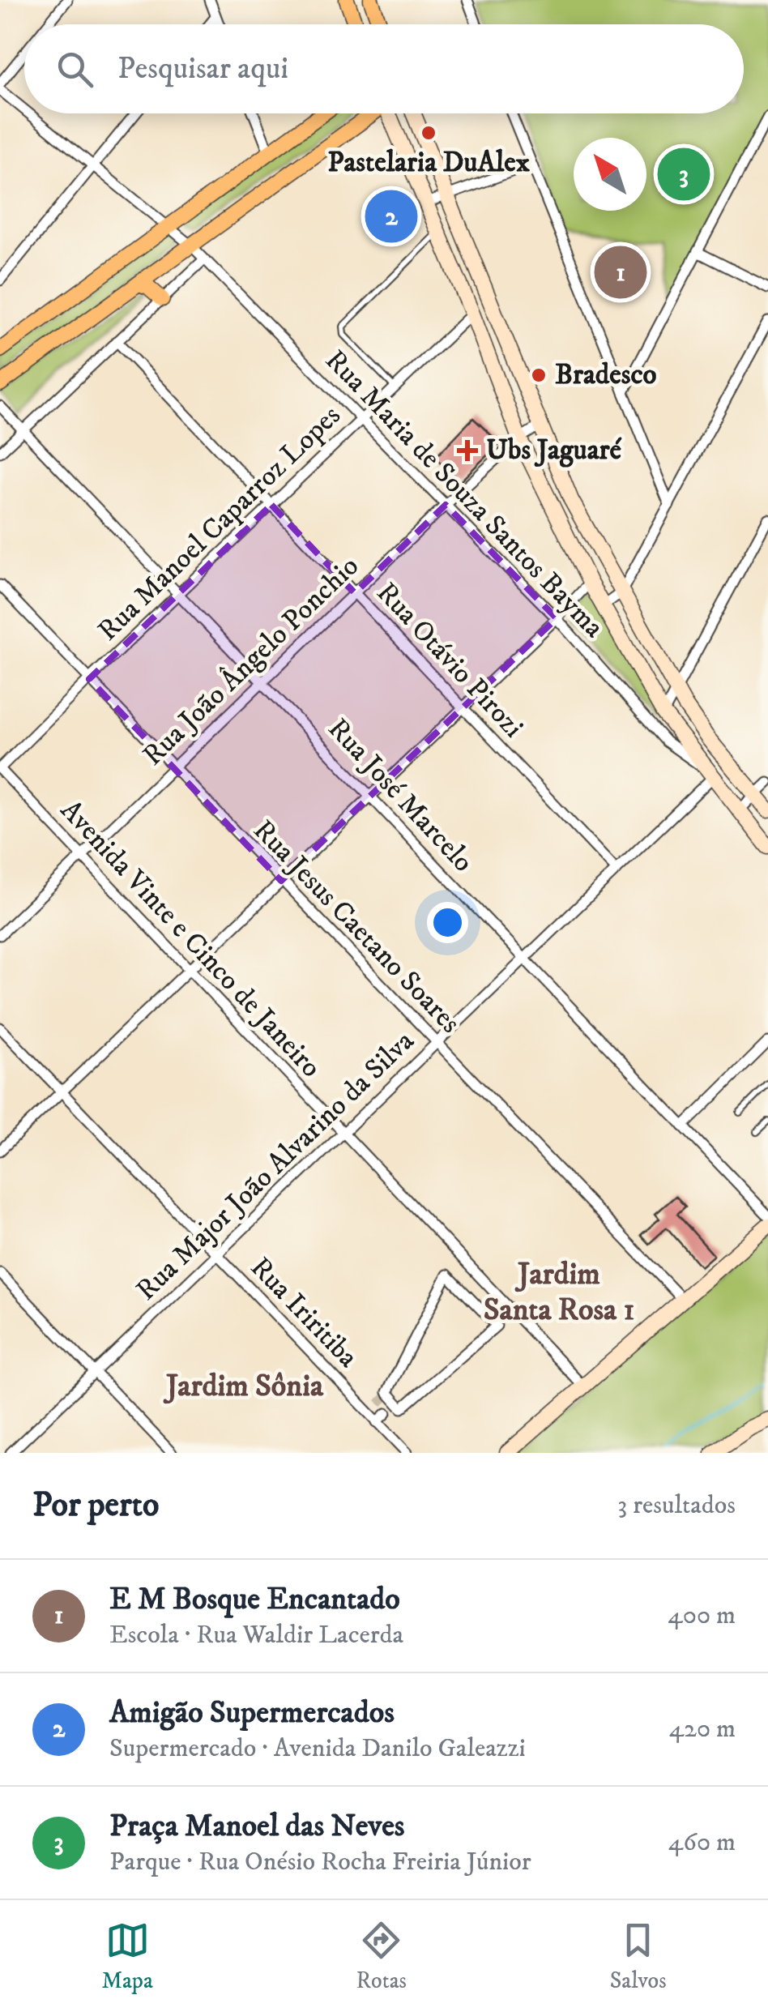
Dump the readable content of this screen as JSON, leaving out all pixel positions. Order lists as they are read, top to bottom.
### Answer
{
  "streets": {
    "street": [
      "Rua Maria de Souza Santos Bayma",
      "Rua Manoel Caparroz Lopes",
      "Rua Otávio Pirozi",
      "Rua João Ângelo Ponchio",
      "Rua José Marcelo",
      "Rua Jesus Caetano Soares",
      "Avenida Vinte e Cinco de Janeiro",
      "Rua Major João Alvarino da Silva",
      "Rua Iriritiba"
    ]
  },
  "crossings": [
    ["Rua Maria de Souza Santos Bayma", "Rua Manoel Caparroz Lopes"],
    ["Rua Maria de Souza Santos Bayma", "Rua João Ângelo Ponchio"],
    ["Rua Maria de Souza Santos Bayma", "Rua Major João Alvarino da Silva"],
    ["Rua Manoel Caparroz Lopes", "Rua Otávio Pirozi"],
    ["Rua Manoel Caparroz Lopes", "Rua José Marcelo"],
    ["Rua Manoel Caparroz Lopes", "Rua Jesus Caetano Soares"],
    ["Rua Manoel Caparroz Lopes", "Avenida Vinte e Cinco de Janeiro"],
    ["Rua Otávio Pirozi", "Rua João Ângelo Ponchio"],
    ["Rua Otávio Pirozi", "Rua Major João Alvarino da Silva"],
    ["Rua João Ângelo Ponchio", "Rua José Marcelo"],
    ["Rua João Ângelo Ponchio", "Rua Jesus Caetano Soares"],
    ["Rua João Ângelo Ponchio", "Avenida Vinte e Cinco de Janeiro"],
    ["Rua José Marcelo", "Rua Major João Alvarino da Silva"],
    ["Rua Jesus Caetano Soares", "Rua Major João Alvarino da Silva"],
    ["Avenida Vinte e Cinco de Janeiro", "Rua Major João Alvarino da Silva"],
    ["Rua Major João Alvarino da Silva", "Rua Iriritiba"]
  ],
  "districts": ["Jardim Santa Rosa 1", "Jardim Sônia"],
  "places": {
    "other": ["Pastelaria DuAlex", "Bradesco"],
    "health": ["Ubs Jaguaré"]
  },
  "north": "top left",
  "page": {
    "search": "Pesquisar aqui",
    "pins": ["3", "2", "1"],
    "heading": ["Por perto", "3 resultados"],
    "list": [
      {
        "mark": "1",
        "name": "E M Bosque Encantado",
        "note": "Escola · Rua Waldir Lacerda",
        "value": "400 m"
      },
      {
        "mark": "2",
        "name": "Amigão Supermercados",
        "note": "Supermercado · Avenida Danilo Galeazzi",
        "value": "420 m"
      },
      {
        "mark": "3",
        "name": "Praça Manoel das Neves",
        "note": "Parque · Rua Onésio Rocha Freiria Júnior",
        "value": "460 m"
      }
    ],
    "nav": ["Mapa", "Rotas", "Salvos"]
  }
}
